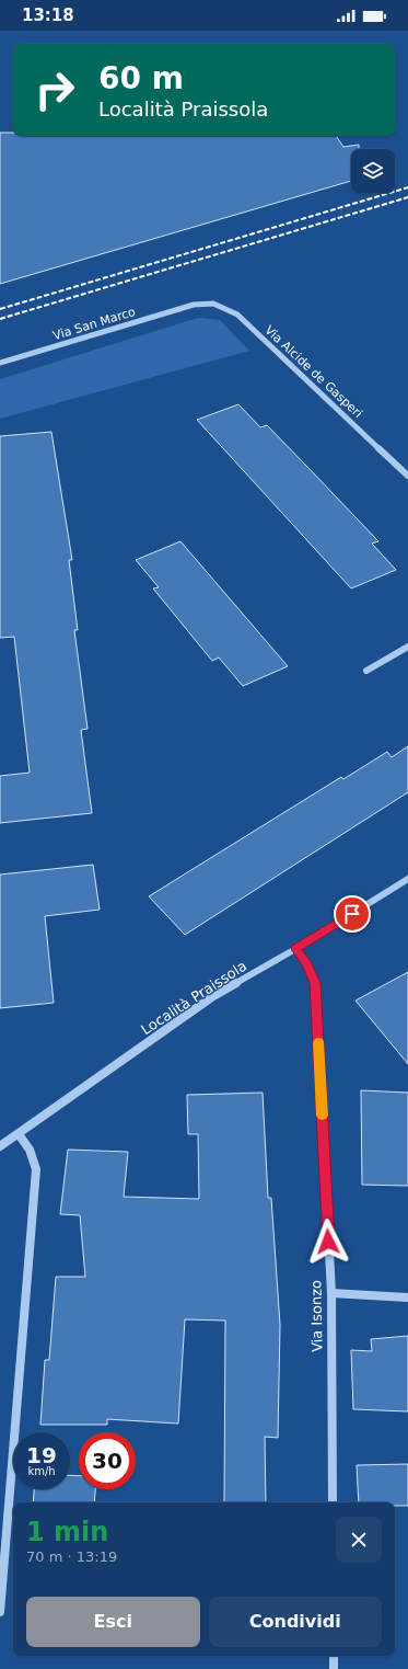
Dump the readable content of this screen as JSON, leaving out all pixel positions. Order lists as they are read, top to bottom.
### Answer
{
  "streets": {
    "street": [
      "Via San Marco",
      "Via Alcide de Gasperi",
      "Località Praissola",
      "Via Isonzo"
    ]
  },
  "crossings": [
    ["Via San Marco", "Via Alcide de Gasperi"],
    ["Località Praissola", "Via Isonzo"]
  ],
  "page": {
    "status": "13:18",
    "turn": ["60 m", "Località Praissola"],
    "speed": "19 km/h",
    "limit": "30",
    "heading": ["1 min", "70 m · 13:19"],
    "buttons": ["Esci", "Condividi"]
  }
}
